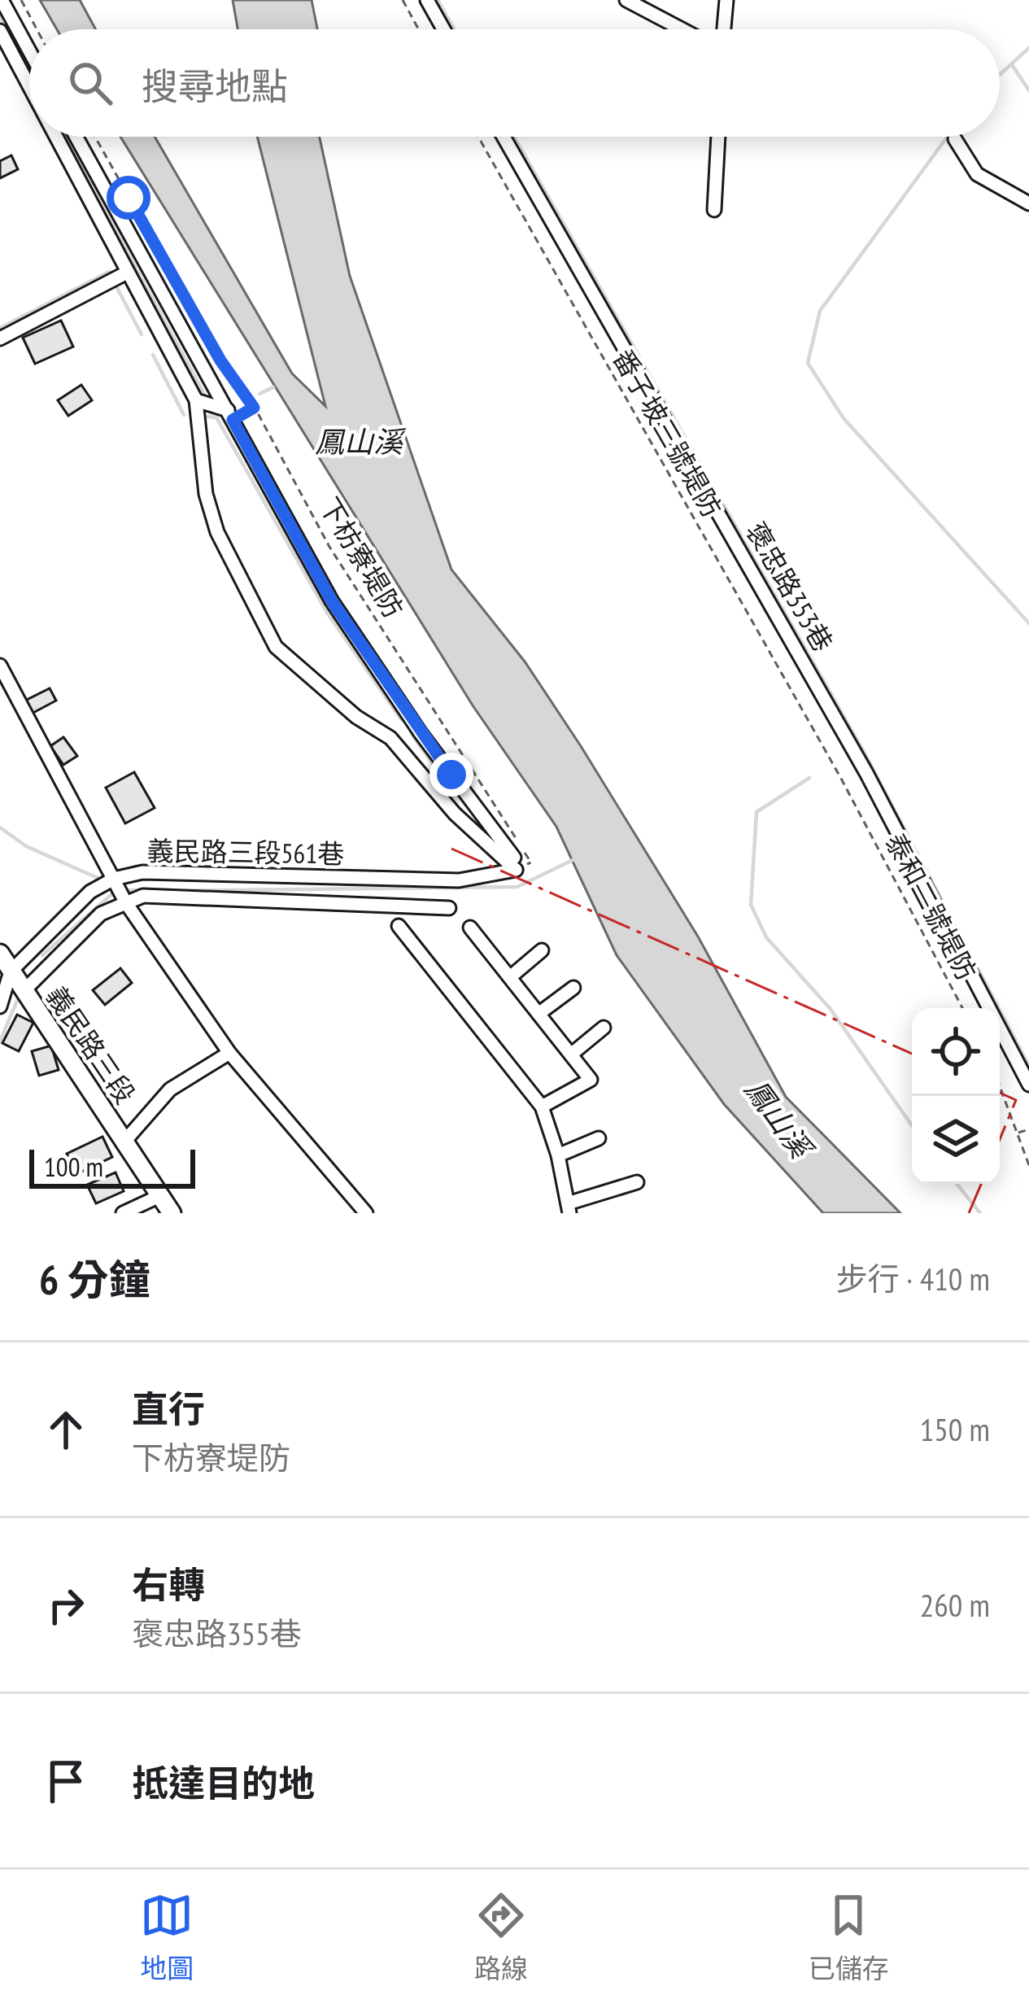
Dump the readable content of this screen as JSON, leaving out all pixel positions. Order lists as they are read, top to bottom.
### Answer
{
  "streets": {
    "main road": ["義民路三段"],
    "street": ["褒忠路353巷", "義民路三段561巷"],
    "path": ["番子坡三號堤防", "下枋寮堤防", "泰和二號堤防"]
  },
  "crossings": [
    ["番子坡三號堤防", "泰和二號堤防"],
    ["義民路三段561巷", "義民路三段"]
  ],
  "water": ["鳳山溪"],
  "scale_bar": "100 m",
  "page": {
    "search": "搜尋地點",
    "scale": "100 m",
    "heading": ["6 分鐘", "步行 · 410 m"],
    "list": [
      ["直行", "下枋寮堤防", "150 m"],
      ["右轉", "褒忠路355巷", "260 m"],
      "抵達目的地"
    ],
    "nav": ["地圖", "路線", "已儲存"]
  }
}
